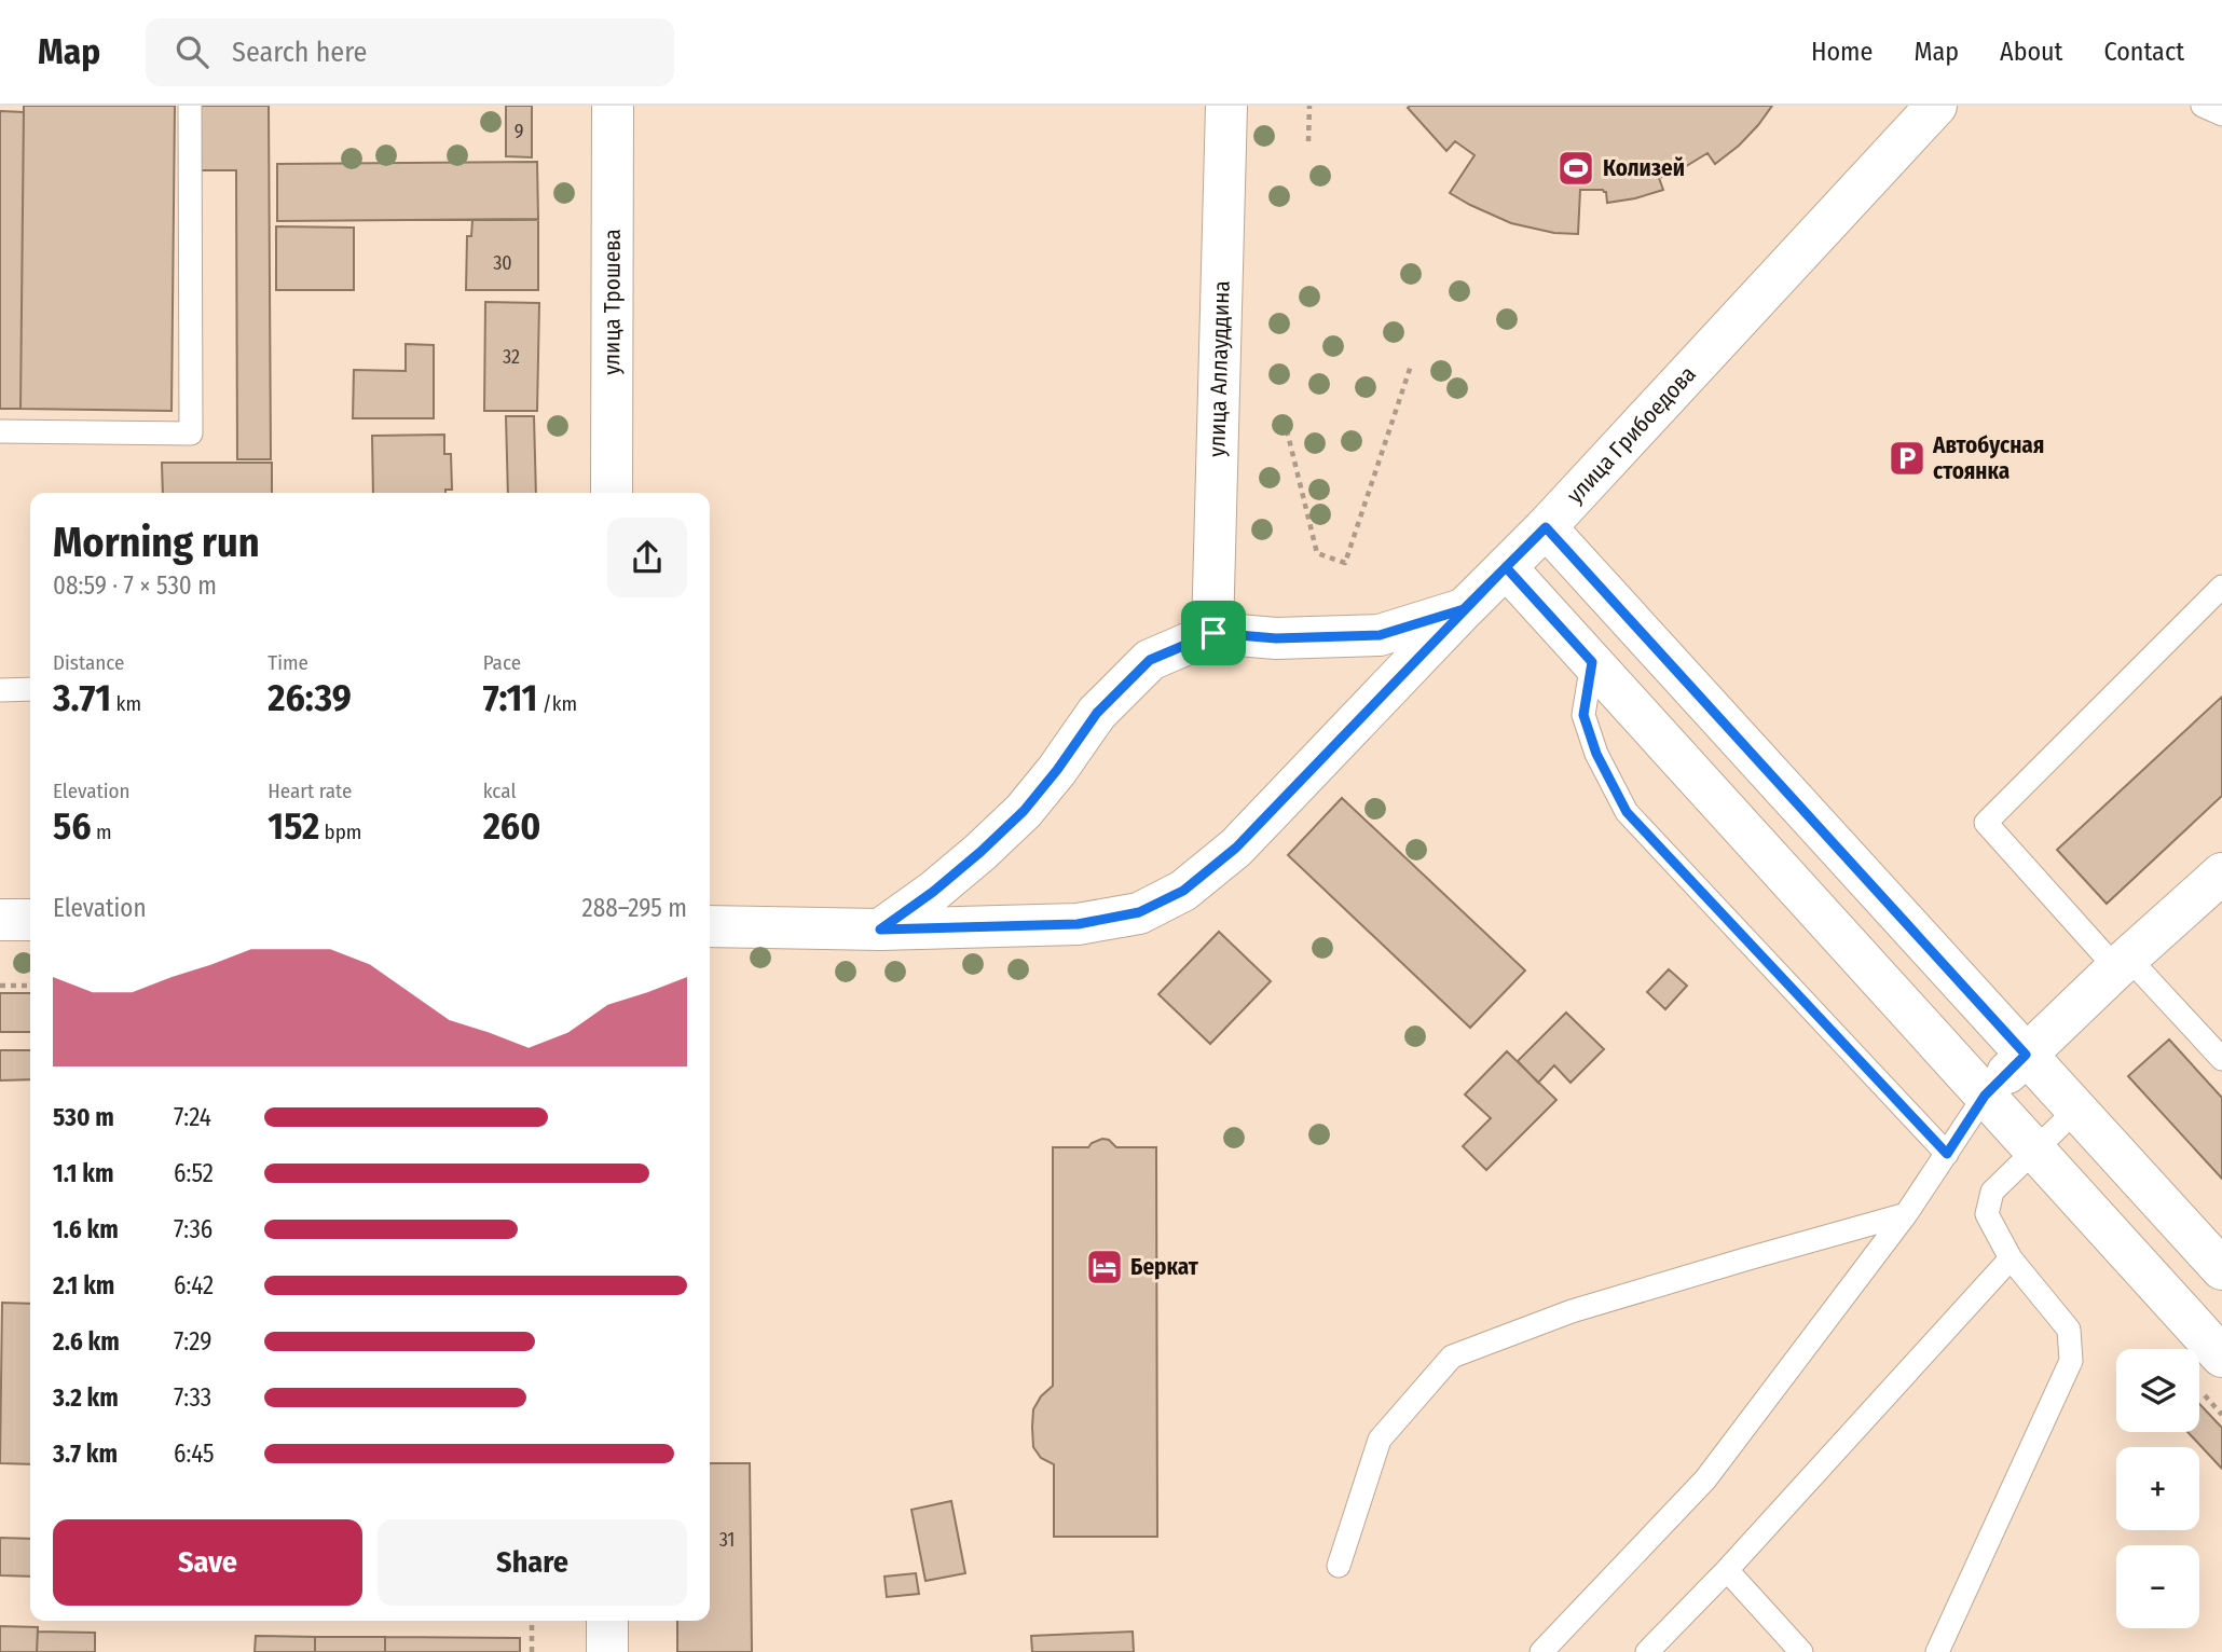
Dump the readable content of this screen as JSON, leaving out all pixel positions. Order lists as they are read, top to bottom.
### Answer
{
  "streets": {
    "street": ["улица Трошева", "улица Аллауддина", "улица Грибоедова"]
  },
  "places": {
    "sports": ["Колизей"],
    "parking": ["Автобусная стоянка"],
    "hotel": ["Беркат"]
  },
  "house_numbers": [
    "9",
    "30",
    "32",
    "31"
  ],
  "page": {
    "header": "Map",
    "search": "Search here",
    "nav": [
      "Home",
      "Map",
      "About",
      "Contact"
    ],
    "heading": ["Morning run", "08:59 · 7 × 530 m"],
    "stats": [
      ["Distance", "3.71 km"],
      ["Time", "26:39"],
      ["Pace", "7:11 /km"],
      ["Elevation", "56 m"],
      ["Heart rate", "152 bpm"],
      ["kcal", "260"]
    ],
    "chart": ["Elevation", "288–295 m"],
    "list": [
      {
        "name": "530 m",
        "note": "7:24"
      },
      {
        "name": "1.1 km",
        "note": "6:52"
      },
      {
        "name": "1.6 km",
        "note": "7:36"
      },
      {
        "name": "2.1 km",
        "note": "6:42"
      },
      {
        "name": "2.6 km",
        "note": "7:29"
      },
      {
        "name": "3.2 km",
        "note": "7:33"
      },
      {
        "name": "3.7 km",
        "note": "6:45"
      }
    ],
    "map_buttons": ["+", "−"],
    "buttons": ["Save", "Share"]
  }
}
